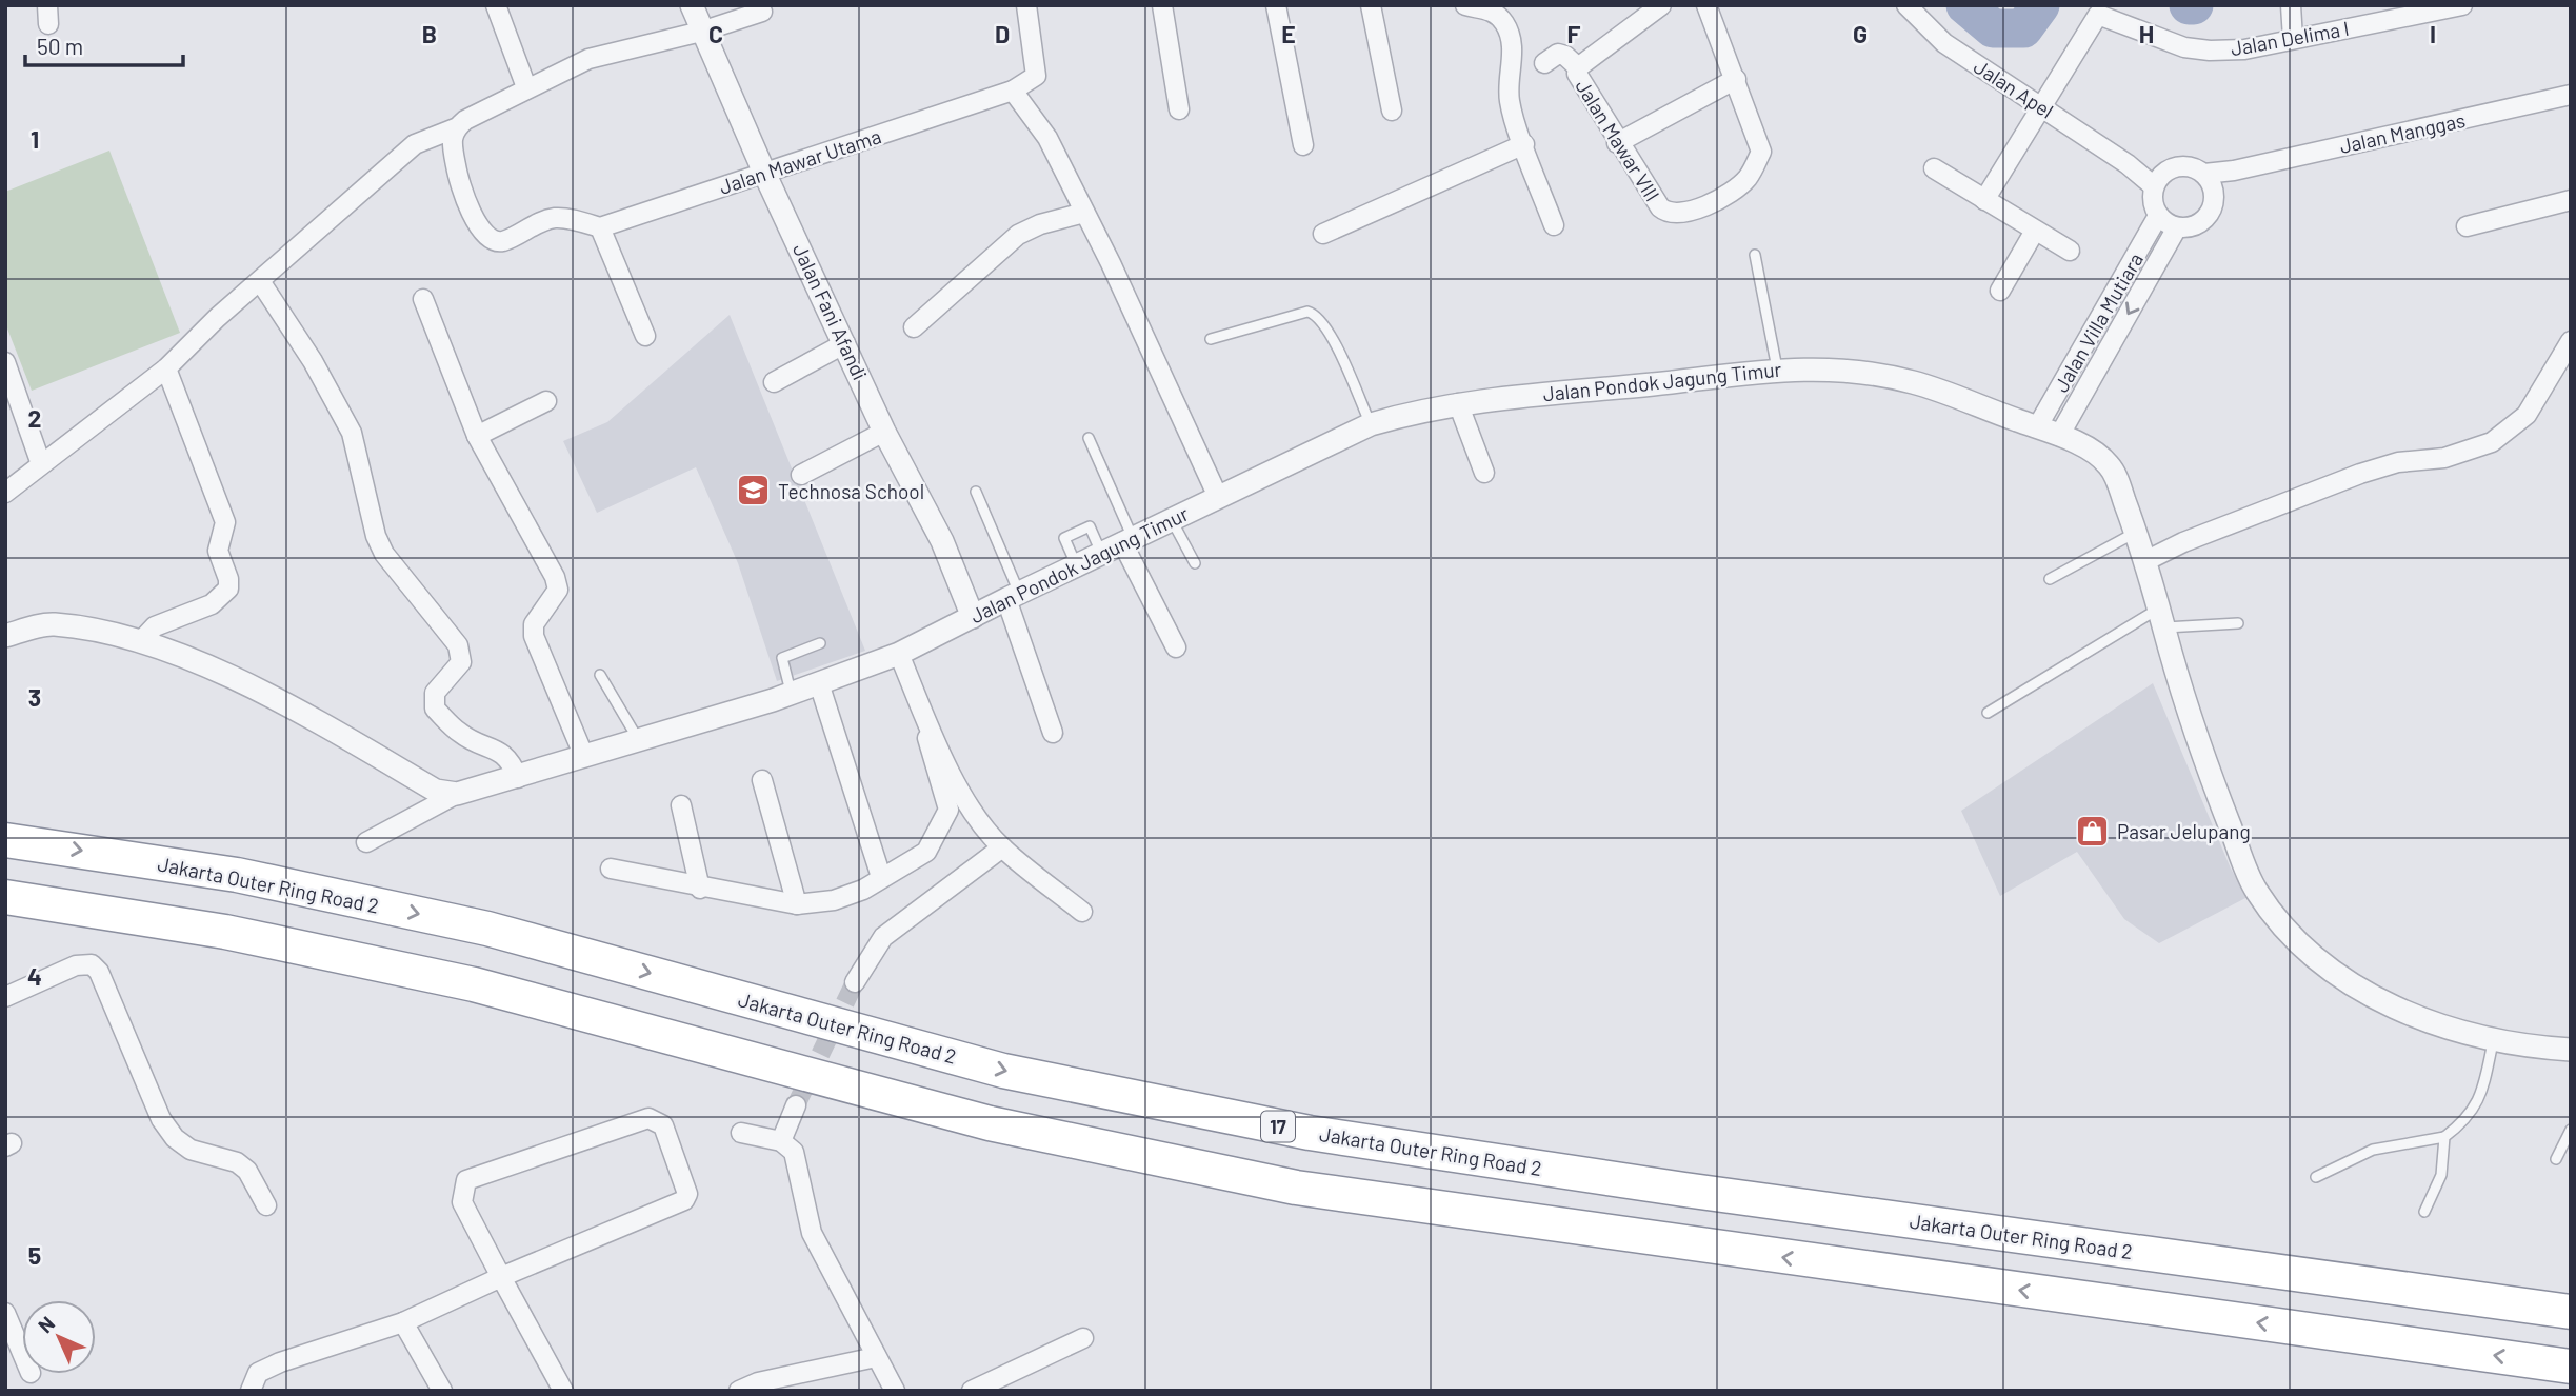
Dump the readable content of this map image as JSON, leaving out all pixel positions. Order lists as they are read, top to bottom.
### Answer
{
  "streets": {
    "highway": ["Jakarta Outer Ring Road 2", "17"],
    "street": [
      "Jalan Delima I",
      "Jalan Apel",
      "Jalan Manggas",
      "Jalan Mawar VIII",
      "Jalan Mawar Utama",
      "Jalan Fani Afandi",
      "Jalan Villa Mutiara",
      "Jalan Pondok Jagung Timur"
    ]
  },
  "crossings": [
    ["Jalan Delima I", "Jalan Apel"],
    ["Jalan Apel", "Jalan Manggas"],
    ["Jalan Apel", "Jalan Villa Mutiara"],
    ["Jalan Manggas", "Jalan Villa Mutiara"],
    ["Jalan Mawar Utama", "Jalan Fani Afandi"],
    ["Jalan Fani Afandi", "Jalan Pondok Jagung Timur"],
    ["Jalan Villa Mutiara", "Jalan Pondok Jagung Timur"]
  ],
  "places": {
    "school or university": ["Technosa School"],
    "shop": ["Pasar Jelupang"]
  },
  "scale_bar": "50 m",
  "north": "top left",
  "grid": {
    "columns": [
      "B",
      "C",
      "D",
      "E",
      "F",
      "G",
      "H",
      "I"
    ],
    "rows": [
      "1",
      "2",
      "3",
      "4",
      "5"
    ]
  }
}
